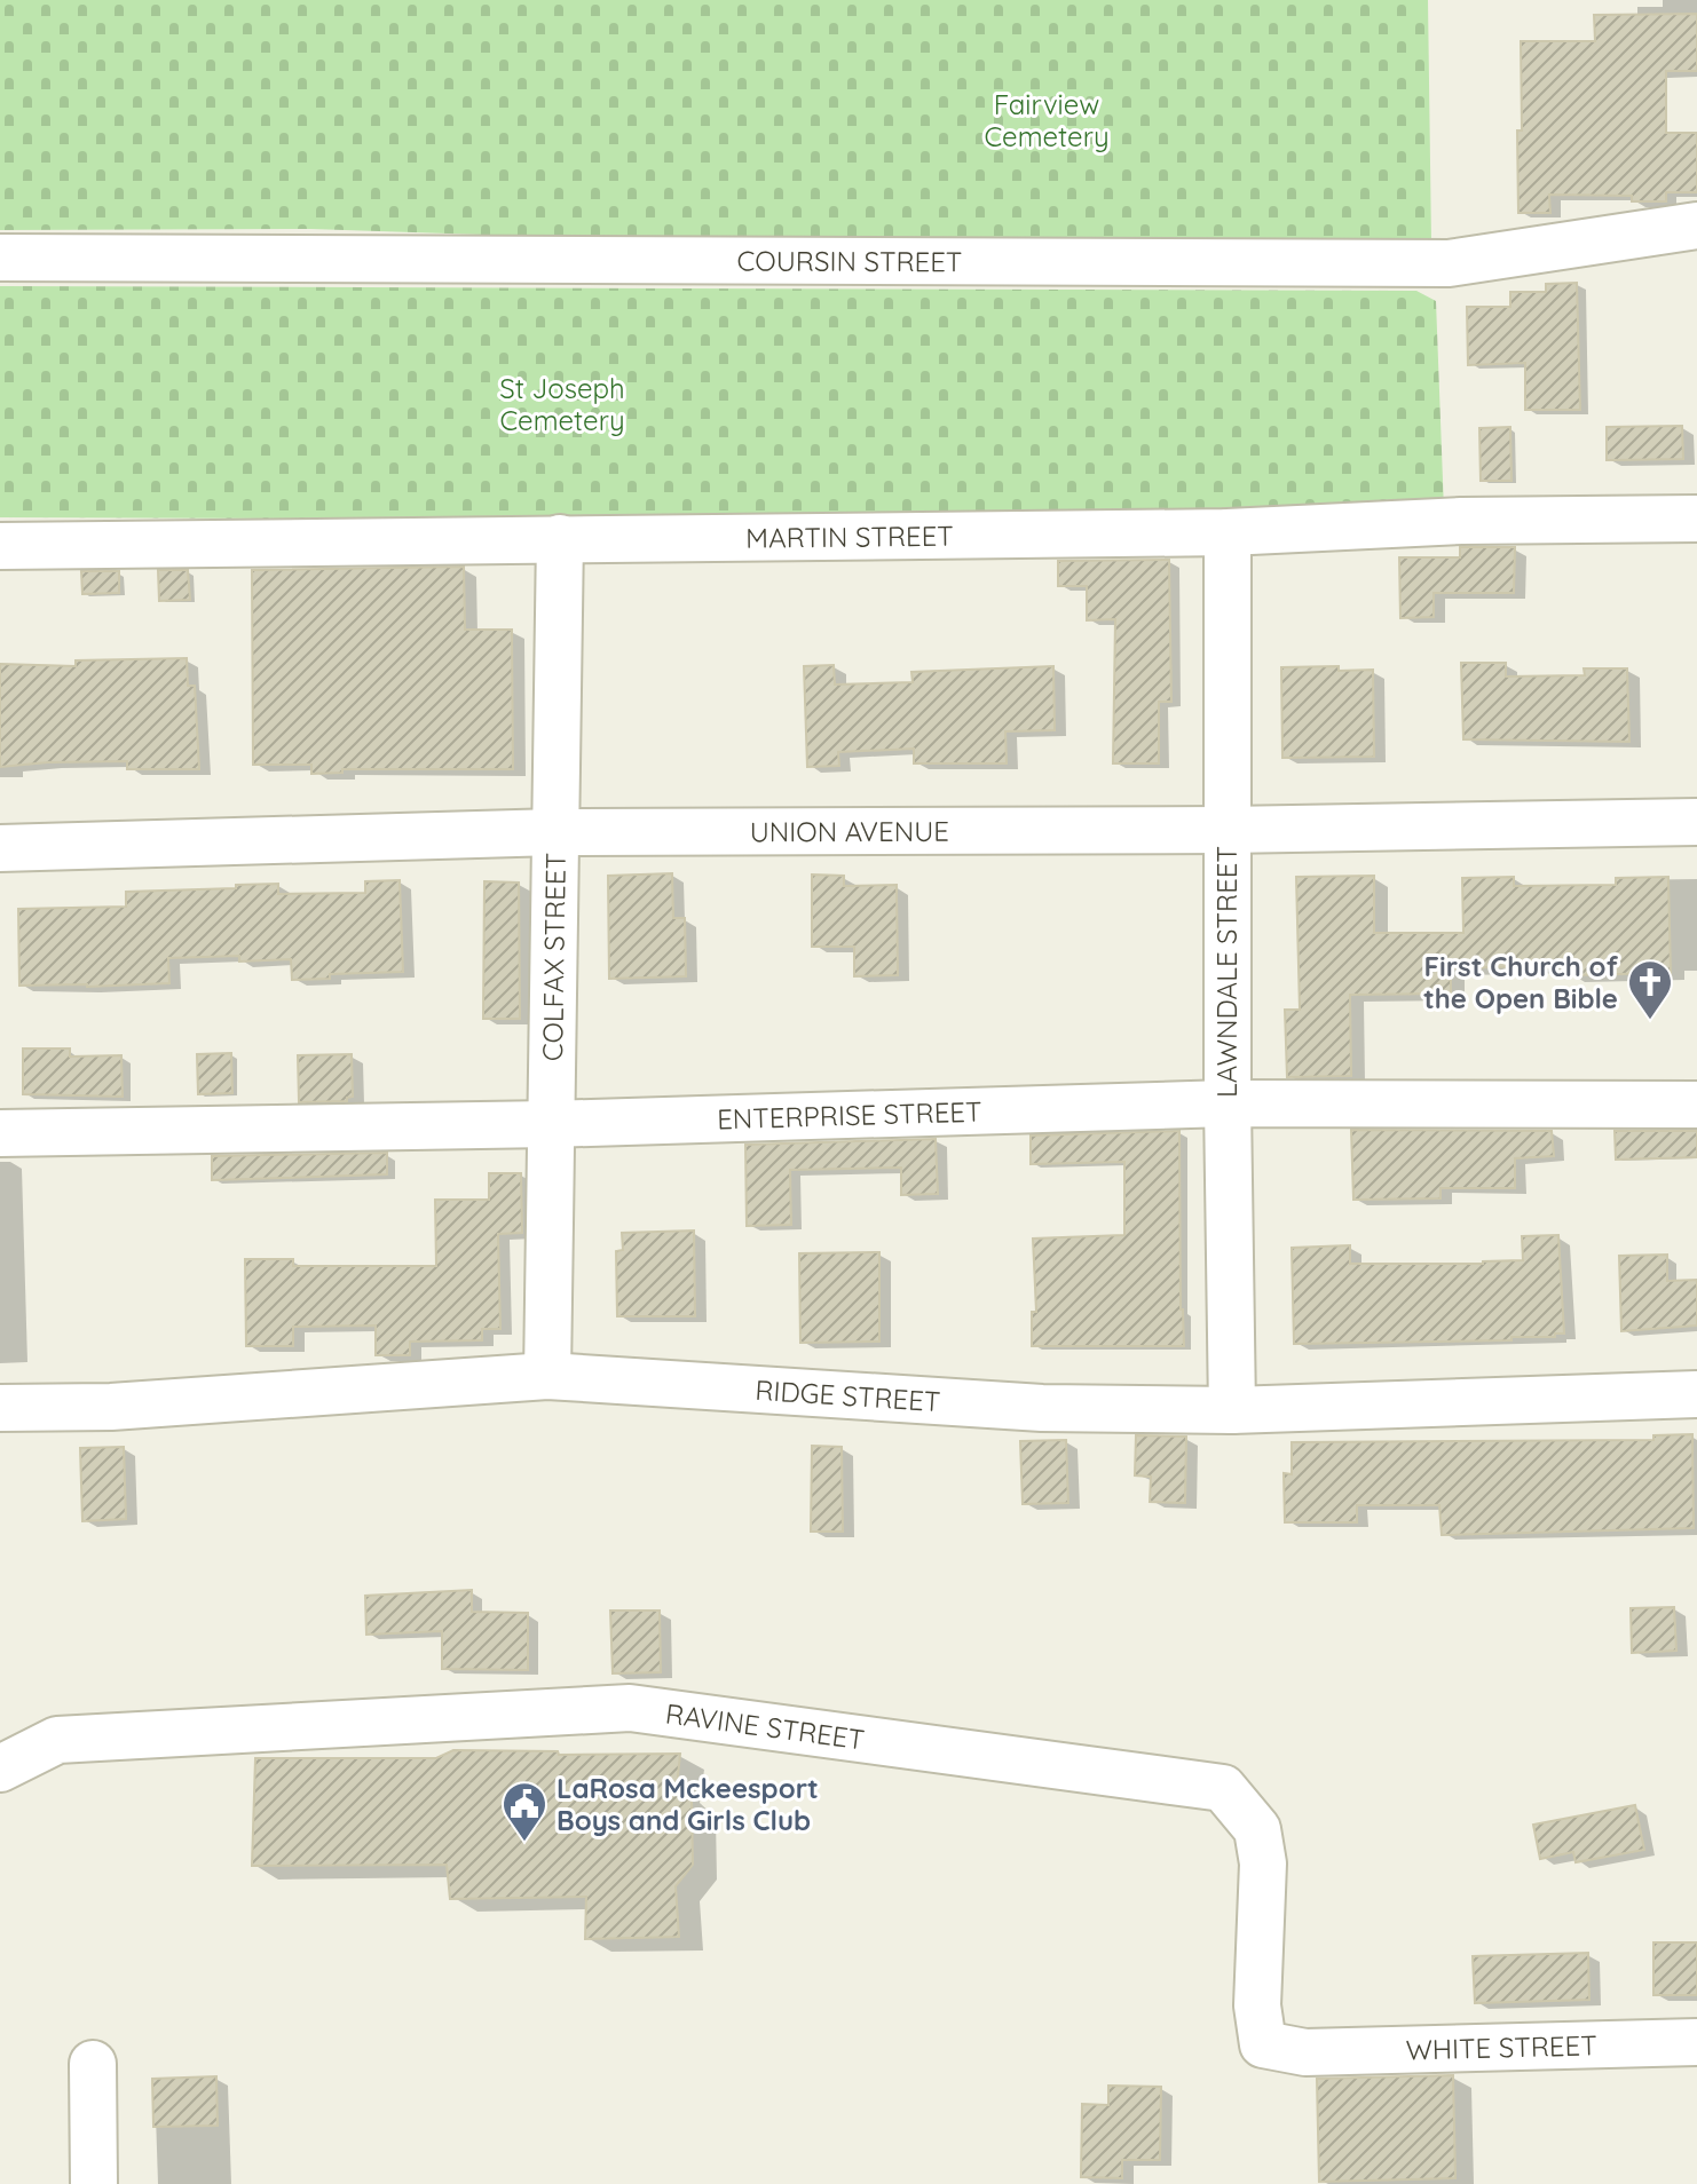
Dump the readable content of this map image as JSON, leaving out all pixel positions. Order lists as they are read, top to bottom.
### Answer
{
  "streets": {
    "street": [
      "COURSIN STREET",
      "MARTIN STREET",
      "UNION AVENUE",
      "COLFAX STREET",
      "LAWNDALE STREET",
      "ENTERPRISE STREET",
      "RIDGE STREET",
      "RAVINE STREET",
      "WHITE STREET"
    ]
  },
  "crossings": [
    ["MARTIN STREET", "COLFAX STREET"],
    ["MARTIN STREET", "LAWNDALE STREET"],
    ["UNION AVENUE", "COLFAX STREET"],
    ["UNION AVENUE", "LAWNDALE STREET"],
    ["COLFAX STREET", "ENTERPRISE STREET"],
    ["COLFAX STREET", "RIDGE STREET"],
    ["LAWNDALE STREET", "ENTERPRISE STREET"],
    ["LAWNDALE STREET", "RIDGE STREET"],
    ["RAVINE STREET", "WHITE STREET"]
  ],
  "parks": ["Fairview Cemetery", "St Joseph Cemetery"],
  "places": {
    "church": ["First Church of the Open Bible"],
    "public building": ["LaRosa Mckeesport Boys and Girls Club"]
  }
}
